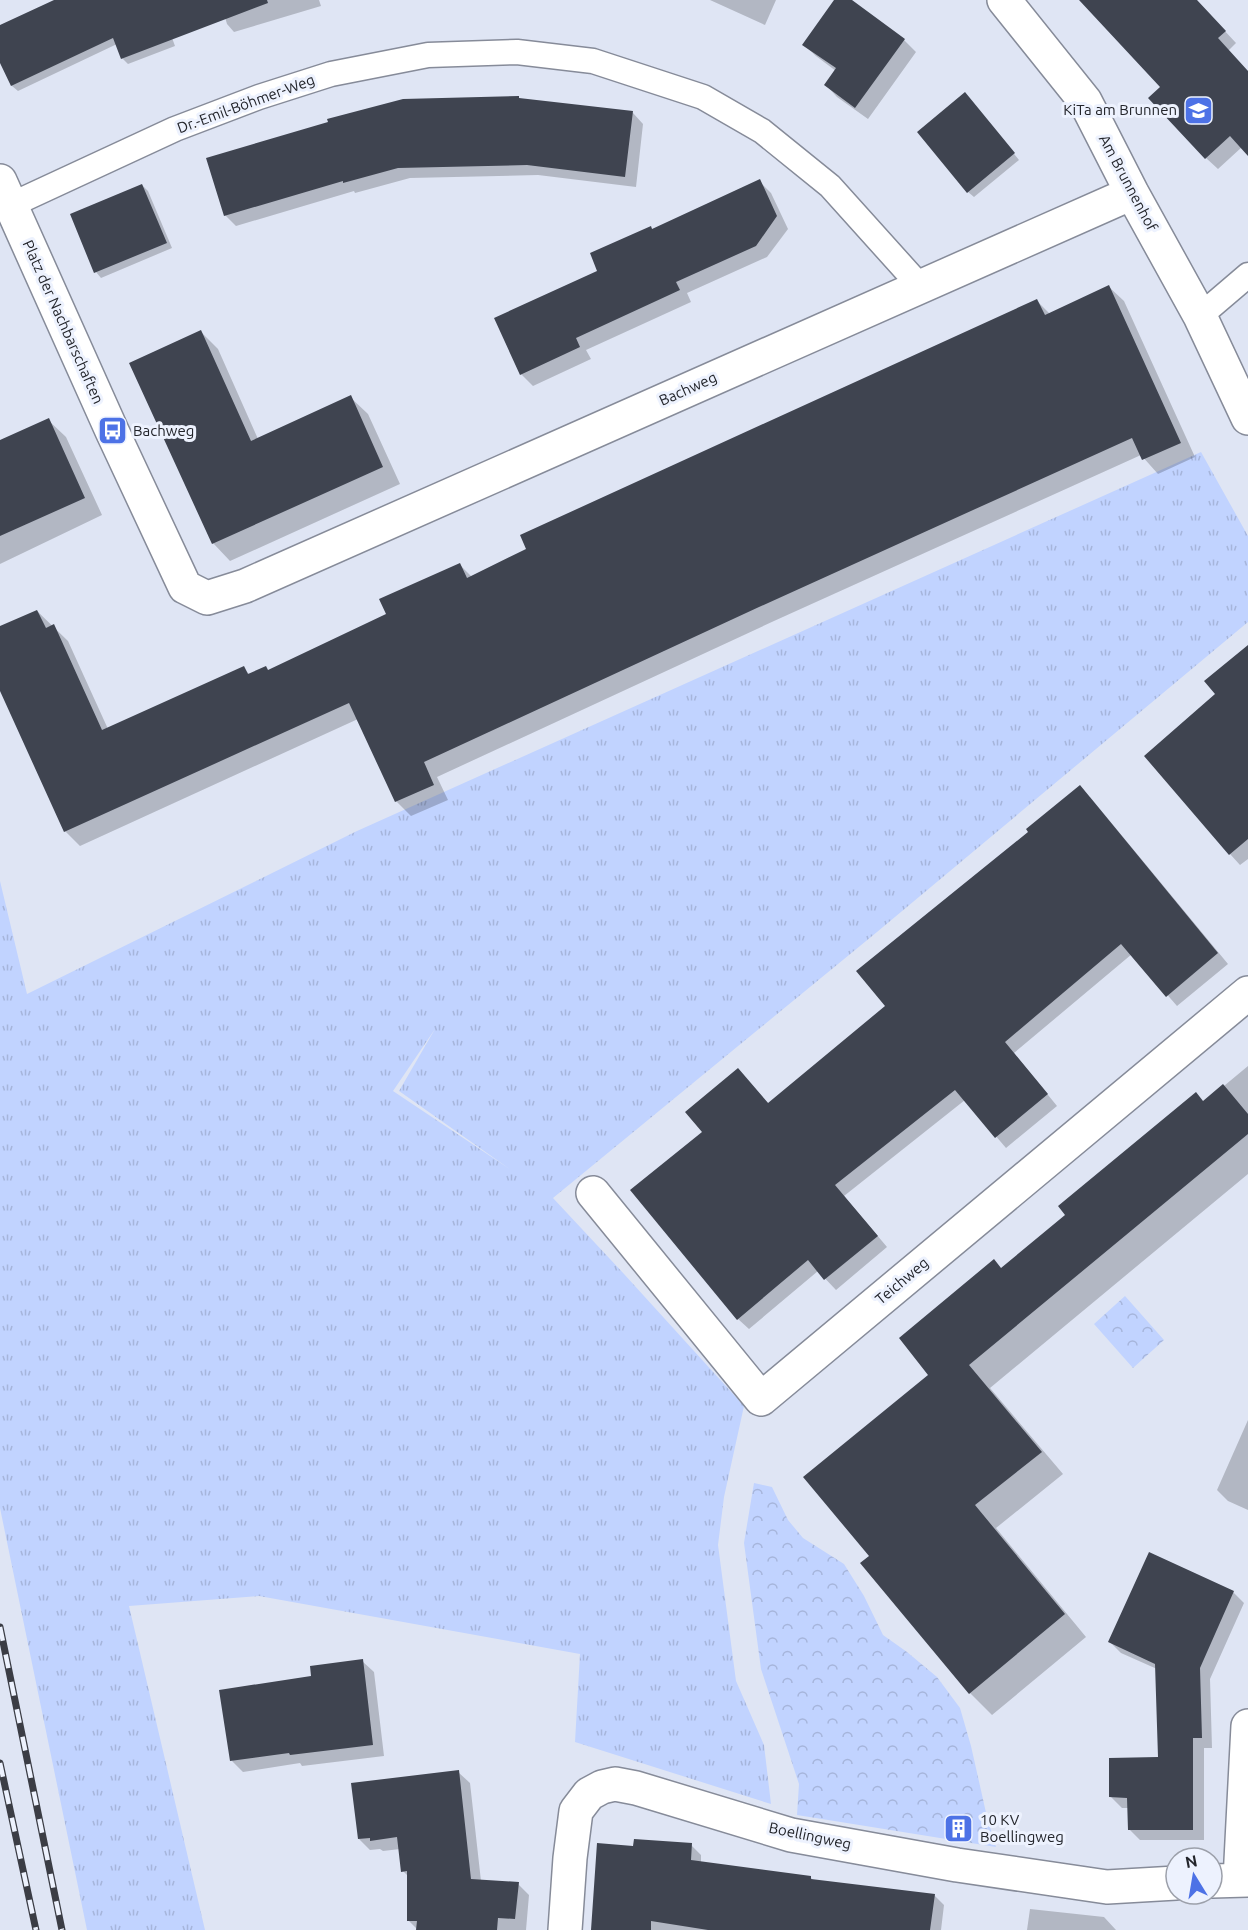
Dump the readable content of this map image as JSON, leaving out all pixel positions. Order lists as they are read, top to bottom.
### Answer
{
  "streets": {
    "street": [
      "Am Brunnenhof",
      "Platz der Nachbarschaften",
      "Bachweg",
      "Teichweg",
      "Boellingweg"
    ],
    "lane": ["Dr.-Emil-Böhmer-Weg"]
  },
  "crossings": [
    ["Dr.-Emil-Böhmer-Weg", "Platz der Nachbarschaften"],
    ["Dr.-Emil-Böhmer-Weg", "Bachweg"],
    ["Am Brunnenhof", "Bachweg"],
    ["Platz der Nachbarschaften", "Bachweg"]
  ],
  "places": {
    "school or university": ["KiTa am Brunnen"],
    "bus stop": ["Bachweg"],
    "building": ["10 KV Boellingweg"]
  },
  "north": "top"
}
